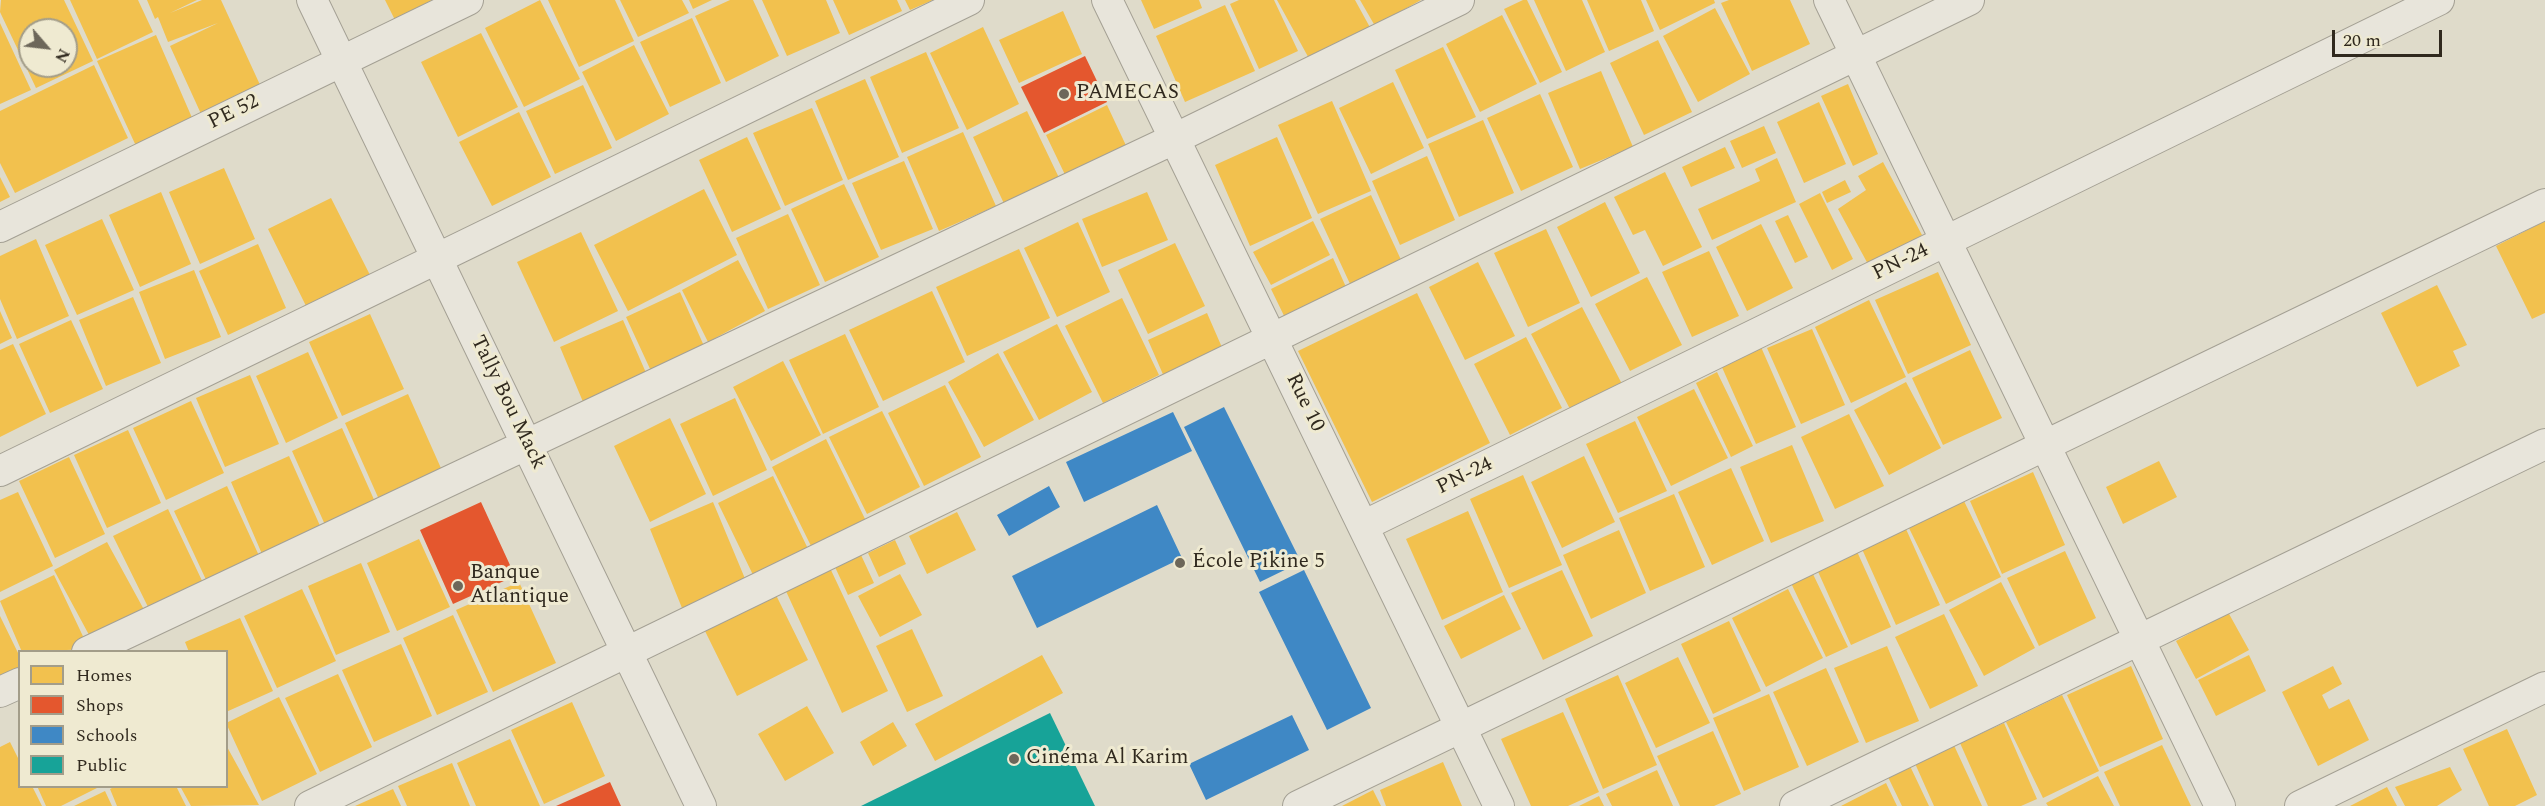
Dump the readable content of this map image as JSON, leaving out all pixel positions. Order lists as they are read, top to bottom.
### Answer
{
  "streets": {
    "street": [
      "PE 52",
      "PN-24",
      "Tally Bou Mack",
      "Rue 10"
    ]
  },
  "crossings": [
    ["PE 52", "Tally Bou Mack"],
    ["PN-24", "Rue 10"]
  ],
  "places": [
    "PAMECAS",
    "École Pikine 5",
    "Banque Atlantique",
    "Cinéma Al Karim"
  ],
  "legend": [
    "Homes",
    "Shops",
    "Schools",
    "Public"
  ],
  "scale_bar": "20 m",
  "north": "bottom right"
}
